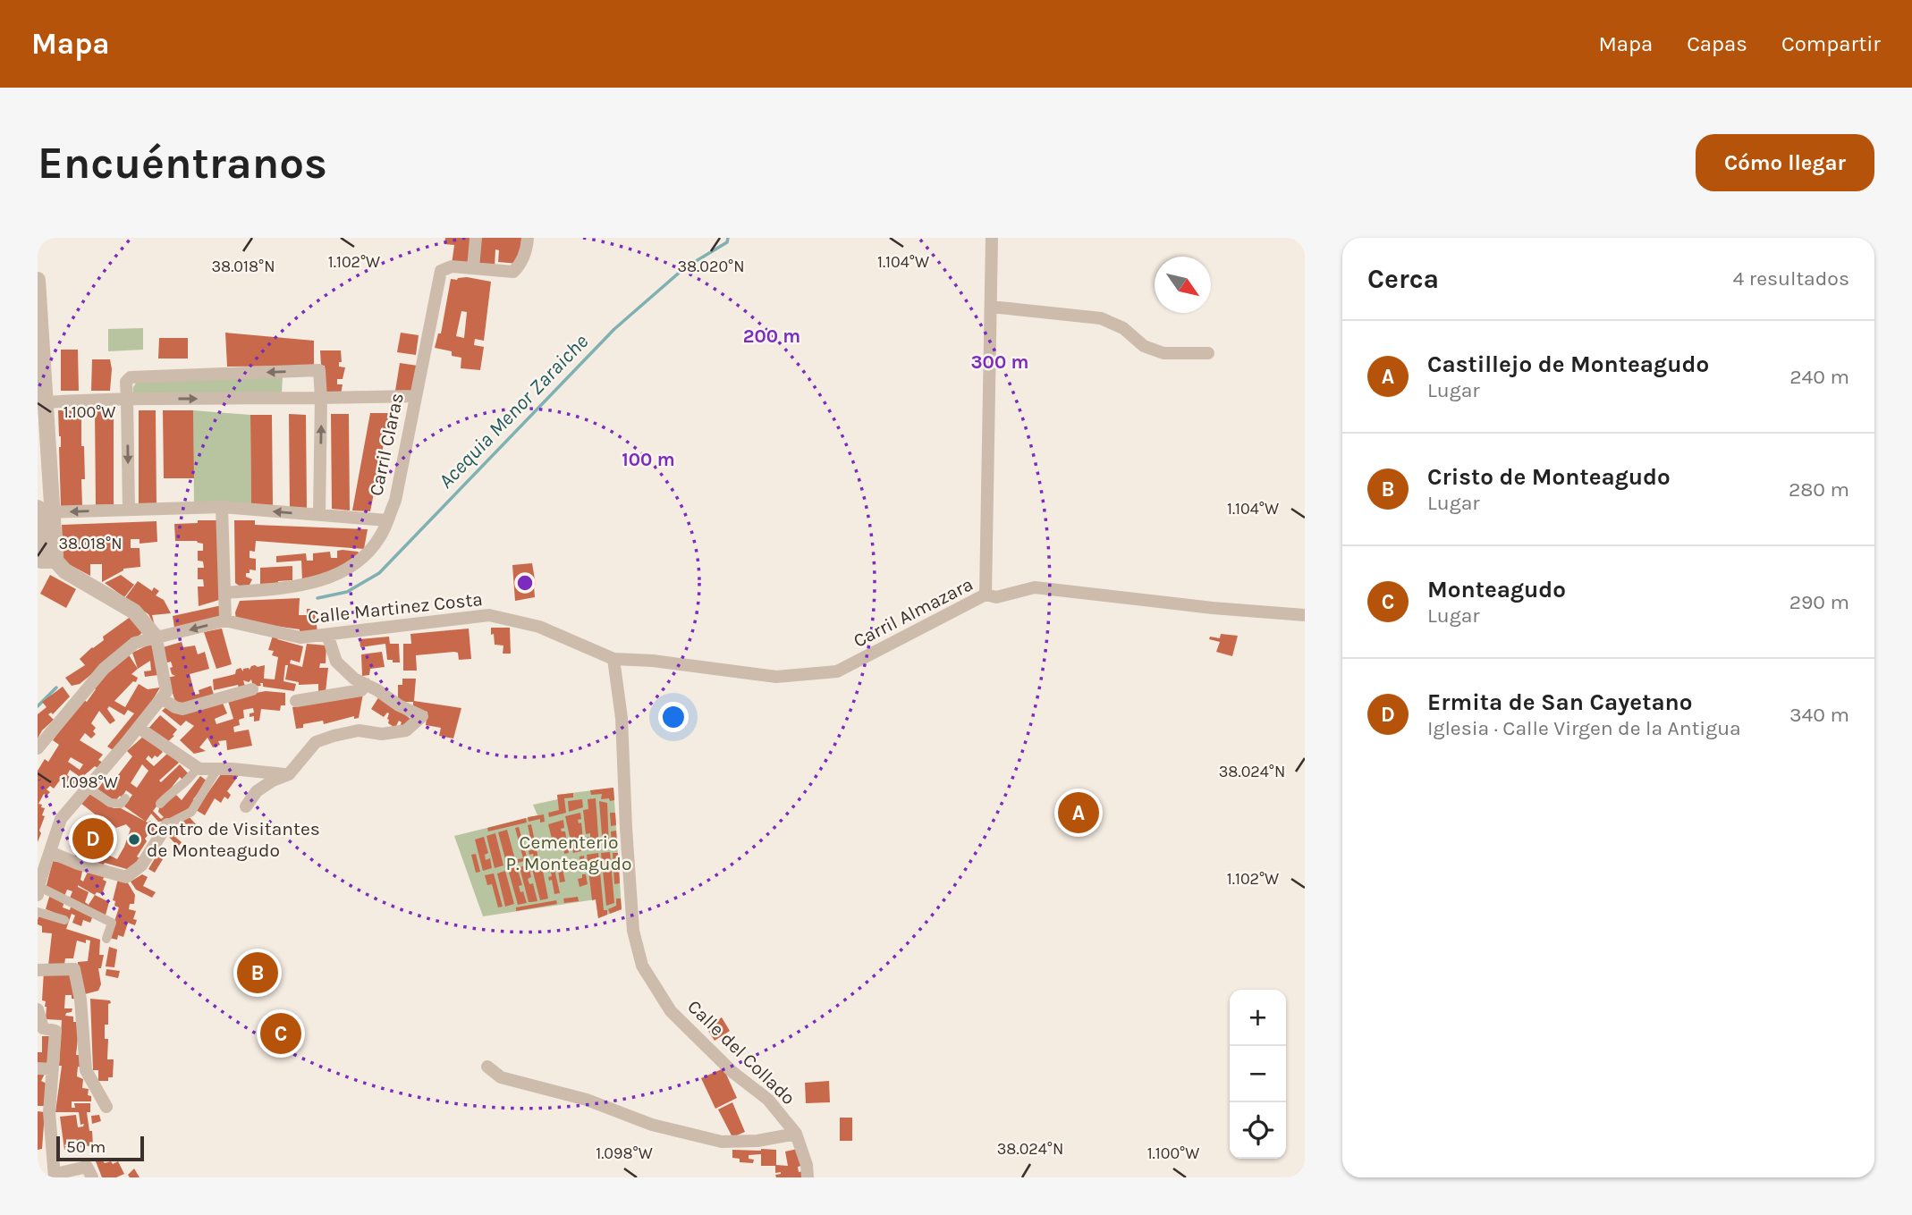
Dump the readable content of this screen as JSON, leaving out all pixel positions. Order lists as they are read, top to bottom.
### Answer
{
  "streets": {
    "street": [
      "Carril Claras",
      "Calle Martinez Costa",
      "Carril Almazara",
      "Calle del Collado"
    ]
  },
  "crossings": [
    ["Calle Martinez Costa", "Carril Almazara"],
    ["Calle Martinez Costa", "Calle del Collado"],
    ["Carril Almazara", "Calle del Collado"]
  ],
  "water": ["Acequia Menor Zaraiche"],
  "parks": ["Cementerio P. Monteagudo"],
  "places": ["Centro de Visitantes de Monteagudo"],
  "scale_bar": "50 m",
  "north": "bottom right",
  "page": {
    "header": "Mapa",
    "nav": ["Mapa", "Capas", "Compartir"],
    "buttons": "Cómo llegar",
    "title": "Encuéntranos",
    "heading": ["Cerca", "4 resultados"],
    "list": [
      {
        "mark": "A",
        "name": "Castillejo de Monteagudo",
        "note": "Lugar",
        "value": "240 m"
      },
      {
        "mark": "B",
        "name": "Cristo de Monteagudo",
        "note": "Lugar",
        "value": "280 m"
      },
      {
        "mark": "C",
        "name": "Monteagudo",
        "note": "Lugar",
        "value": "290 m"
      },
      {
        "mark": "D",
        "name": "Ermita de San Cayetano",
        "note": "Iglesia · Calle Virgen de la Antigua",
        "value": "340 m"
      }
    ],
    "pins": [
      "A",
      "D",
      "B",
      "C"
    ],
    "map_buttons": ["+", "−"],
    "scale": "50 m"
  },
  "coordinates": [
    "1.102°W",
    "1.104°W",
    "38.018°N",
    "38.020°N",
    "1.100°W",
    "38.024°N",
    "1.098°W"
  ],
  "rings": ["200 m", "300 m", "100 m"]
}
